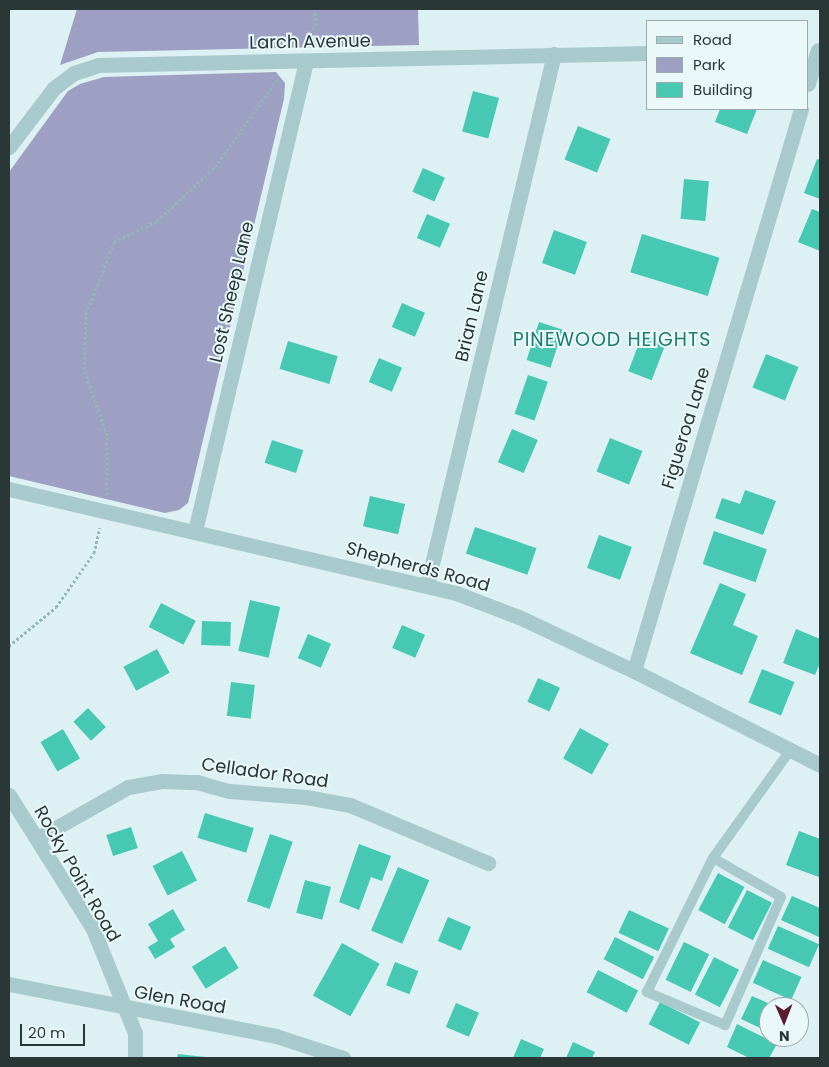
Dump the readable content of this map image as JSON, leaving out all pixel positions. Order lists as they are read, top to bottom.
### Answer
{
  "streets": {
    "street": [
      "Larch Avenue",
      "Lost Sheep Lane",
      "Brian Lane",
      "Figueroa Lane",
      "Shepherds Road",
      "Cellador Road",
      "Rocky Point Road",
      "Glen Road"
    ]
  },
  "crossings": [
    ["Larch Avenue", "Lost Sheep Lane"],
    ["Larch Avenue", "Brian Lane"],
    ["Lost Sheep Lane", "Shepherds Road"],
    ["Brian Lane", "Shepherds Road"],
    ["Figueroa Lane", "Shepherds Road"],
    ["Cellador Road", "Rocky Point Road"],
    ["Rocky Point Road", "Glen Road"]
  ],
  "districts": ["PINEWOOD HEIGHTS"],
  "legend": ["Road", "Park", "Building"],
  "scale_bar": "20 m",
  "north": "bottom"
}
